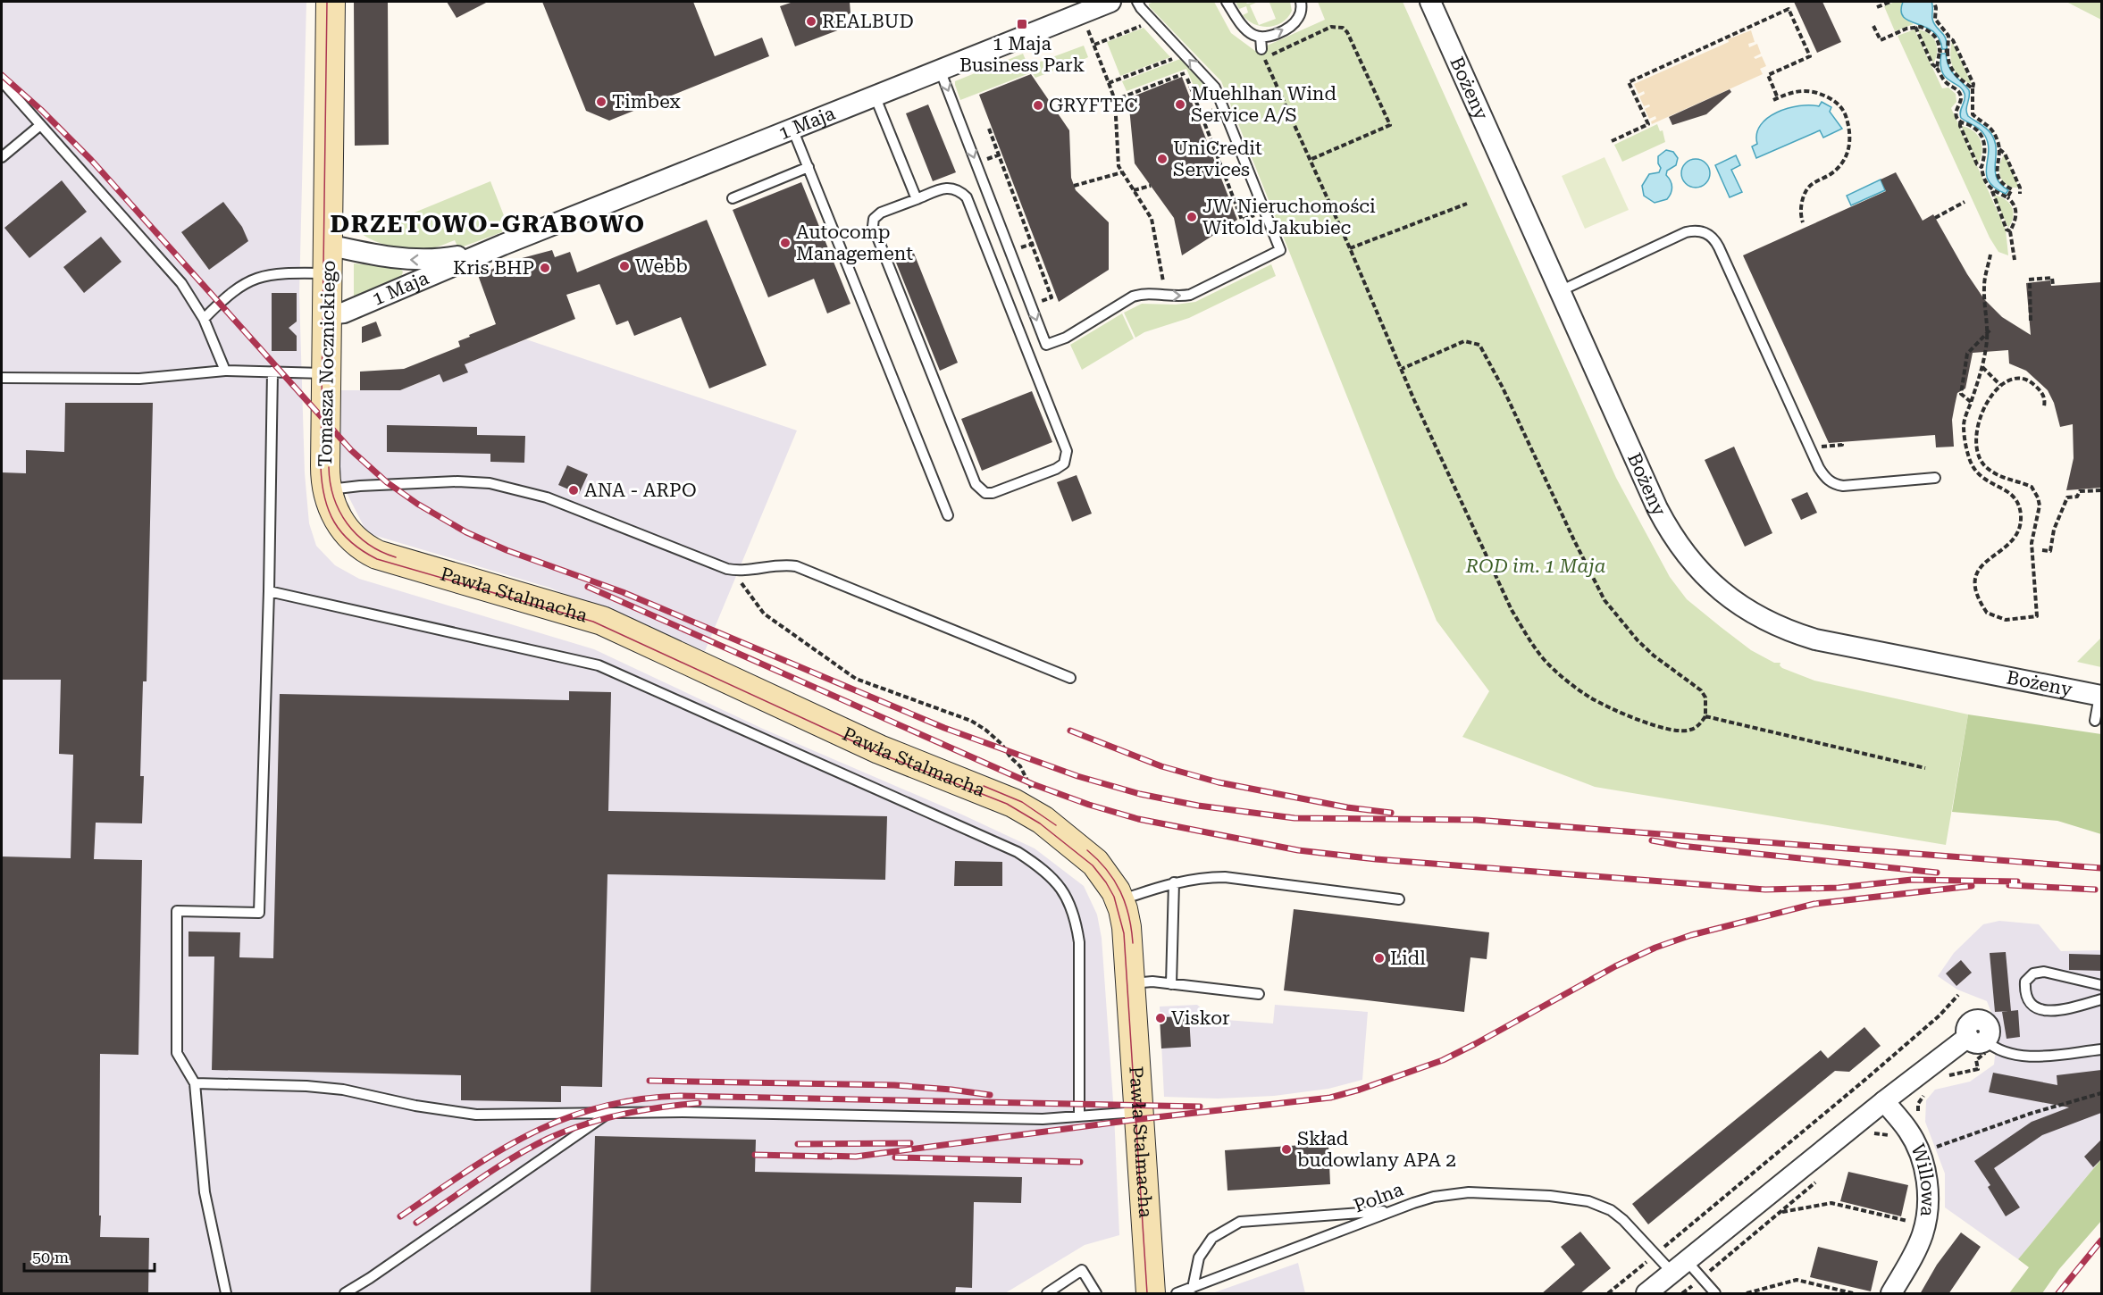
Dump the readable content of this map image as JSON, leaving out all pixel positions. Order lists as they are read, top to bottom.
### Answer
{
  "streets": {
    "street": [
      "Bożeny",
      "1 Maja",
      "Tomasza Nocznickiego",
      "Pawła Stalmacha",
      "Willowa"
    ],
    "lane": ["Polna"]
  },
  "crossings": [
    ["1 Maja", "Tomasza Nocznickiego"],
    ["Tomasza Nocznickiego", "Pawła Stalmacha"]
  ],
  "districts": ["DRZETOWO-GRABOWO"],
  "parks": ["ROD im. 1 Maja"],
  "places": {
    "other": [
      "REALBUD",
      "Timbex",
      "Muehlhan Wind Service A/S",
      "GRYFTEC",
      "UniCredit Services",
      "JW Nieruchomości Witold Jakubiec",
      "Autocomp Management",
      "Webb",
      "Kris BHP",
      "ANA - ARPO",
      "Lidl",
      "Viskor",
      "Skład budowlany APA 2"
    ],
    "transit": ["1 Maja Business Park"]
  },
  "scale_bar": "50 m"
}
